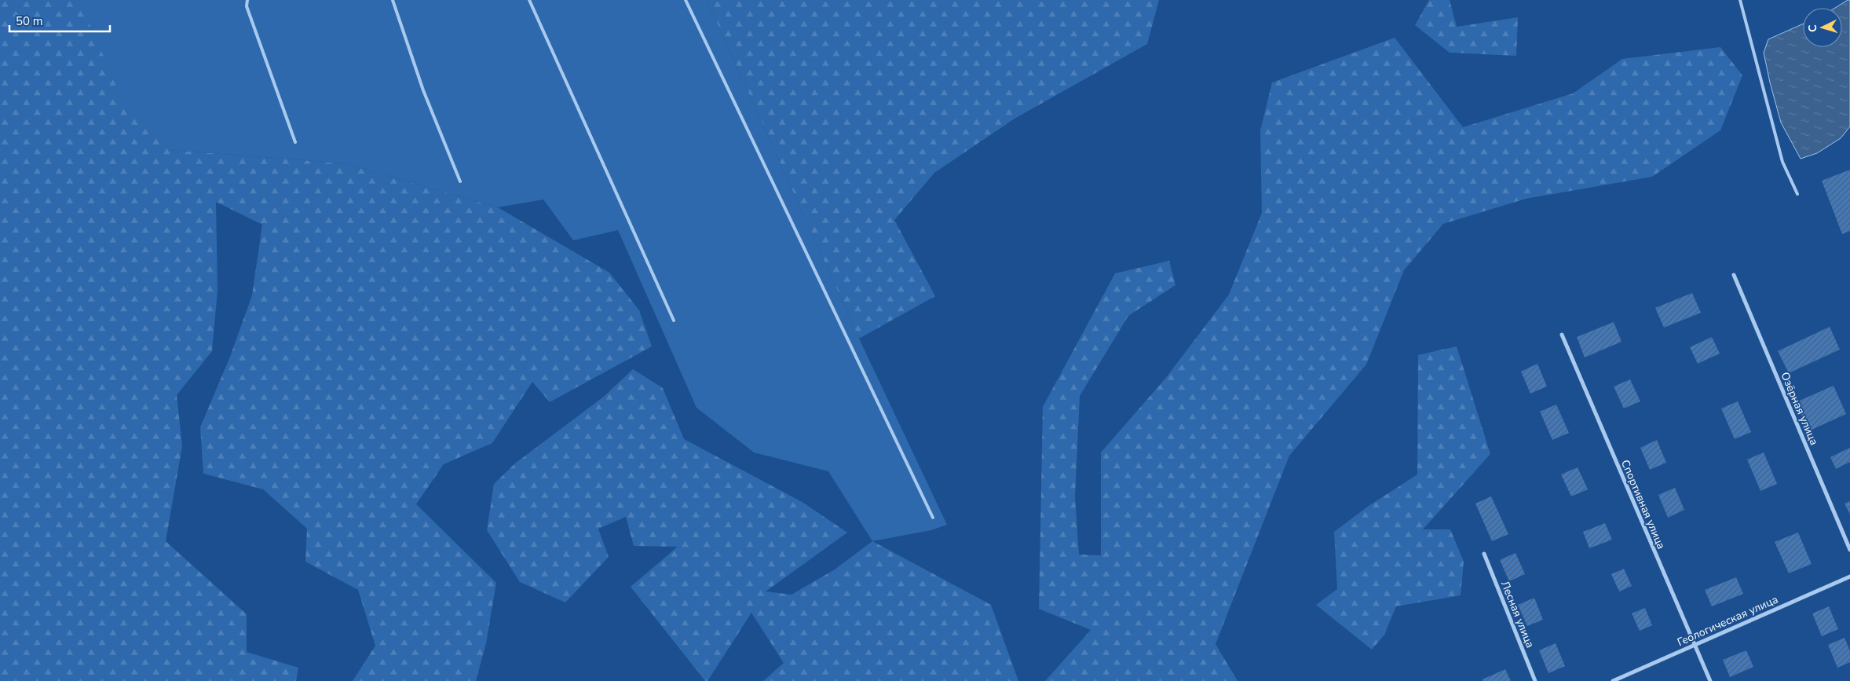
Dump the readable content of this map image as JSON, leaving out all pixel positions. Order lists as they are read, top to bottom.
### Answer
{
  "streets": {
    "street": [
      "Озёрная улица",
      "Спортивная улица",
      "Лесная улица",
      "Геологическая улица"
    ]
  },
  "crossings": [
    ["Спортивная улица", "Геологическая улица"]
  ],
  "scale_bar": "50 m",
  "north": "left"
}
